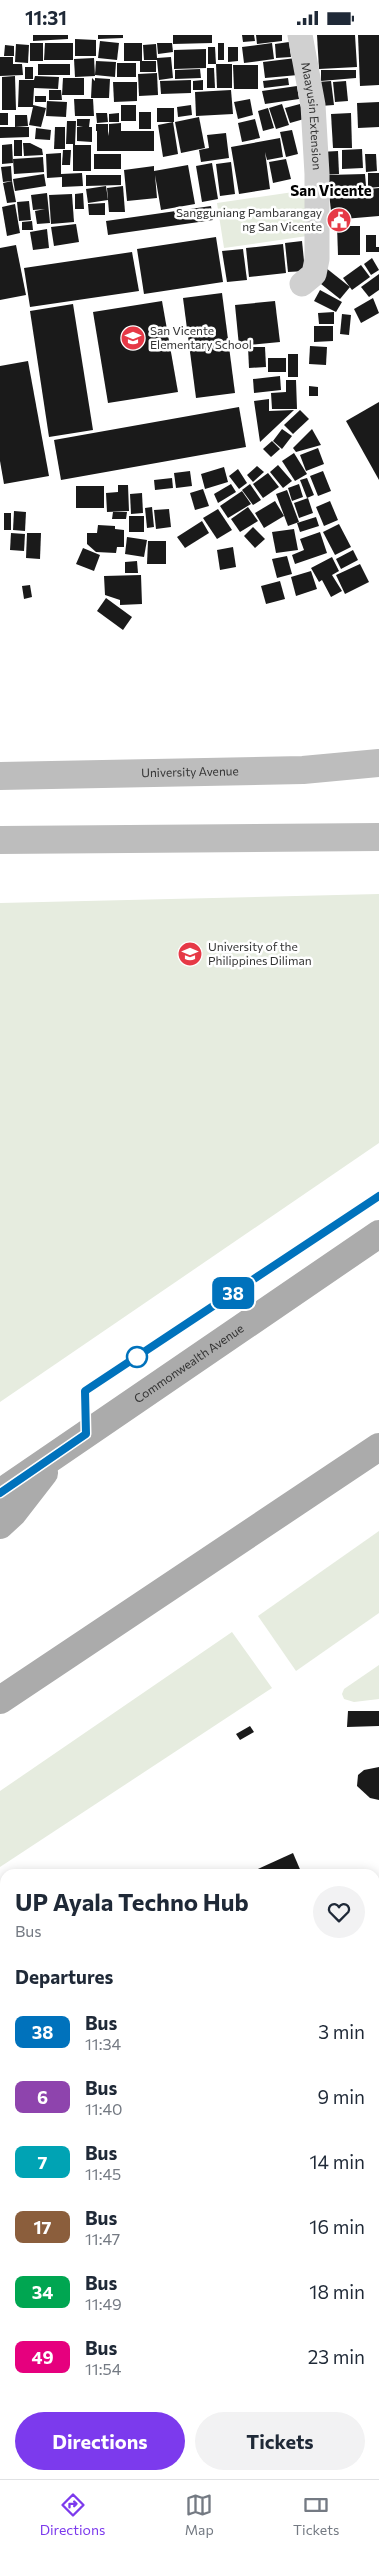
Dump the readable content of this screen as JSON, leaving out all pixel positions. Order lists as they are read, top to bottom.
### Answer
{
  "streets": {
    "main road": ["University Avenue", "Commonwealth Avenue"],
    "street": ["Maayusin Extension"]
  },
  "districts": ["San Vicente"],
  "places": {
    "public building": ["Sangguniang Pambarangay ng San Vicente"],
    "school or university": ["San Vicente Elementary School", "University of the Philippines Diliman"]
  },
  "lines": ["bus line 38"],
  "page": {
    "status": "11:31",
    "on_map": "38",
    "heading": [
      ["UP Ayala Techno Hub", "Bus"],
      "Departures"
    ],
    "list": [
      {
        "mark": "38",
        "name": "Bus",
        "note": "11:34",
        "value": "3 min"
      },
      {
        "mark": "6",
        "name": "Bus",
        "note": "11:40",
        "value": "9 min"
      },
      {
        "mark": "7",
        "name": "Bus",
        "note": "11:45",
        "value": "14 min"
      },
      {
        "mark": "17",
        "name": "Bus",
        "note": "11:47",
        "value": "16 min"
      },
      {
        "mark": "34",
        "name": "Bus",
        "note": "11:49",
        "value": "18 min"
      },
      {
        "mark": "49",
        "name": "Bus",
        "note": "11:54",
        "value": "23 min"
      }
    ],
    "buttons": ["Directions", "Tickets"],
    "tabs": ["Directions", "Map", "Tickets"]
  }
}
